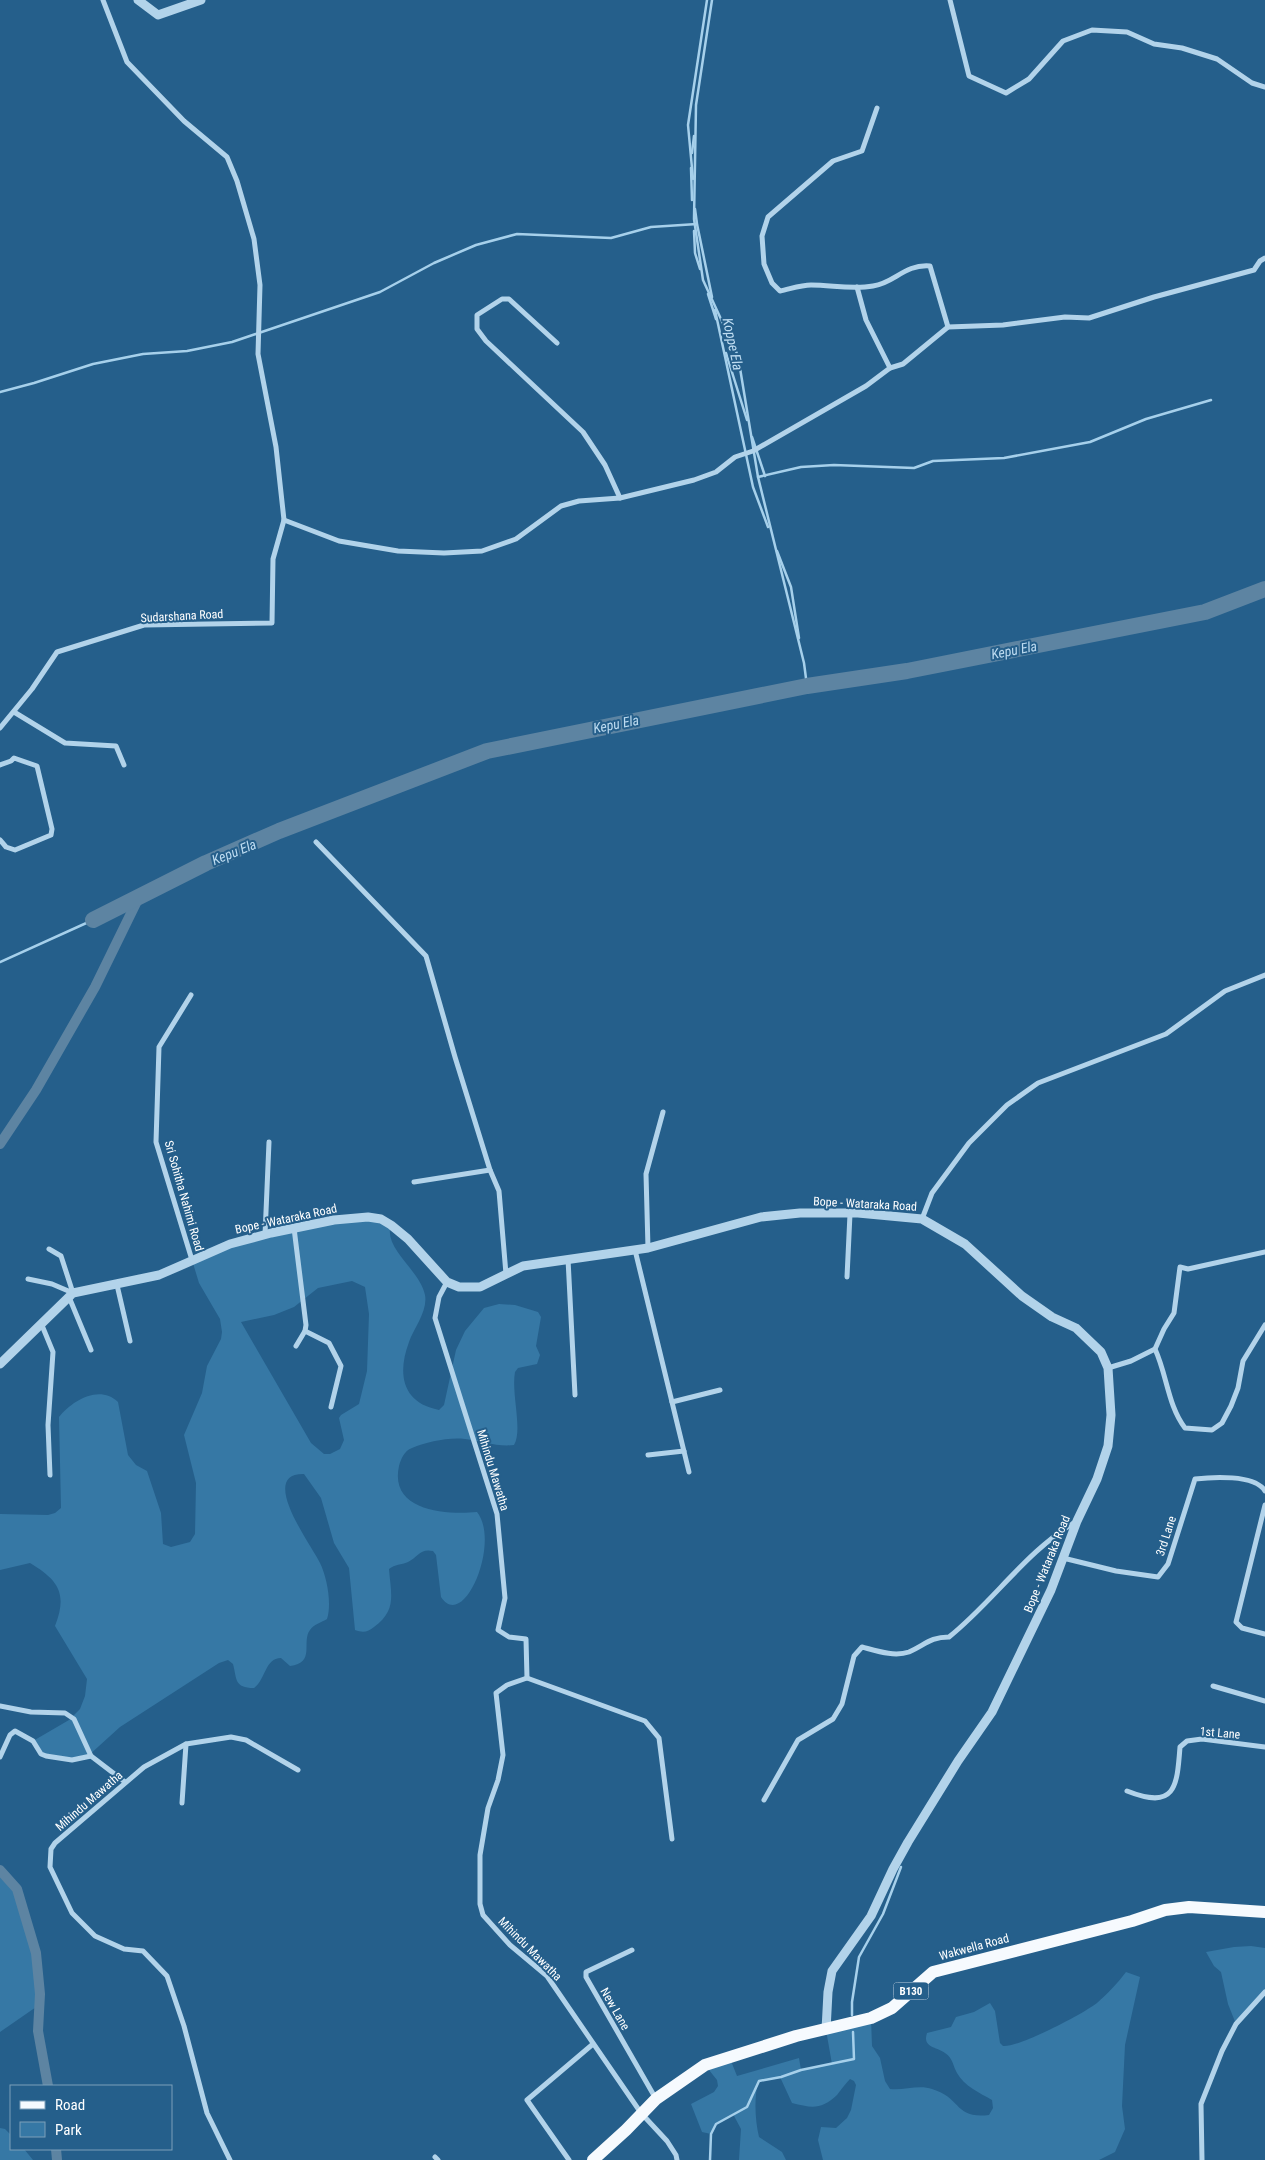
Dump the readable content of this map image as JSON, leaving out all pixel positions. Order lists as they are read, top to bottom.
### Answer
{
  "streets": {
    "main road": ["Wakwella Road", "B130"],
    "street": [
      "Sudarshana Road",
      "Sri Sohitha Nahimi Road",
      "Bope - Wataraka Road",
      "Mihindu Mawatha",
      "3rd Lane",
      "1st Lane",
      "New Lane"
    ]
  },
  "crossings": [
    ["Sri Sohitha Nahimi Road", "Bope - Wataraka Road"],
    ["Bope - Wataraka Road", "Mihindu Mawatha"],
    ["Bope - Wataraka Road", "3rd Lane"],
    ["Bope - Wataraka Road", "Wakwella Road"],
    ["Mihindu Mawatha", "Wakwella Road"],
    ["Wakwella Road", "New Lane"]
  ],
  "water": ["Koppe Ela", "Kepu Ela"],
  "legend": ["Road", "Park"]
}
